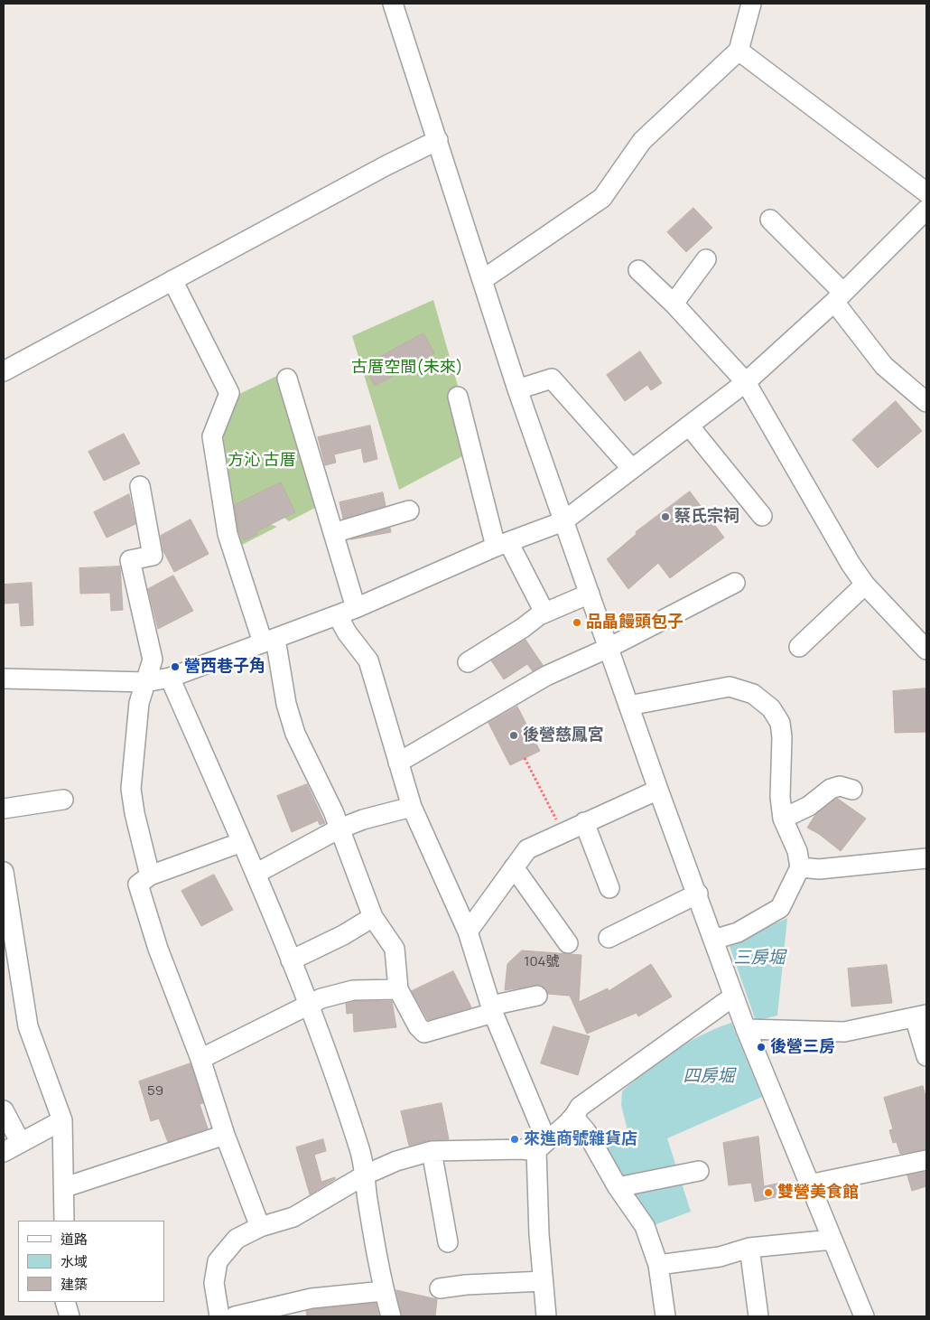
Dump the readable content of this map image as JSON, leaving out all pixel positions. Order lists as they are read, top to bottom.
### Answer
{
  "water": ["三房堀", "四房堀"],
  "parks": ["古厝空間(未來)", "方沁 古厝"],
  "places": [
    "蔡氏宗祠",
    "品晶饅頭包子",
    "營西巷子角",
    "後營慈鳳宮",
    "後營三房",
    "來進商號雜貨店",
    "雙營美食館"
  ],
  "house_numbers": ["104號", "59"],
  "legend": ["道路", "水域", "建築"]
}
